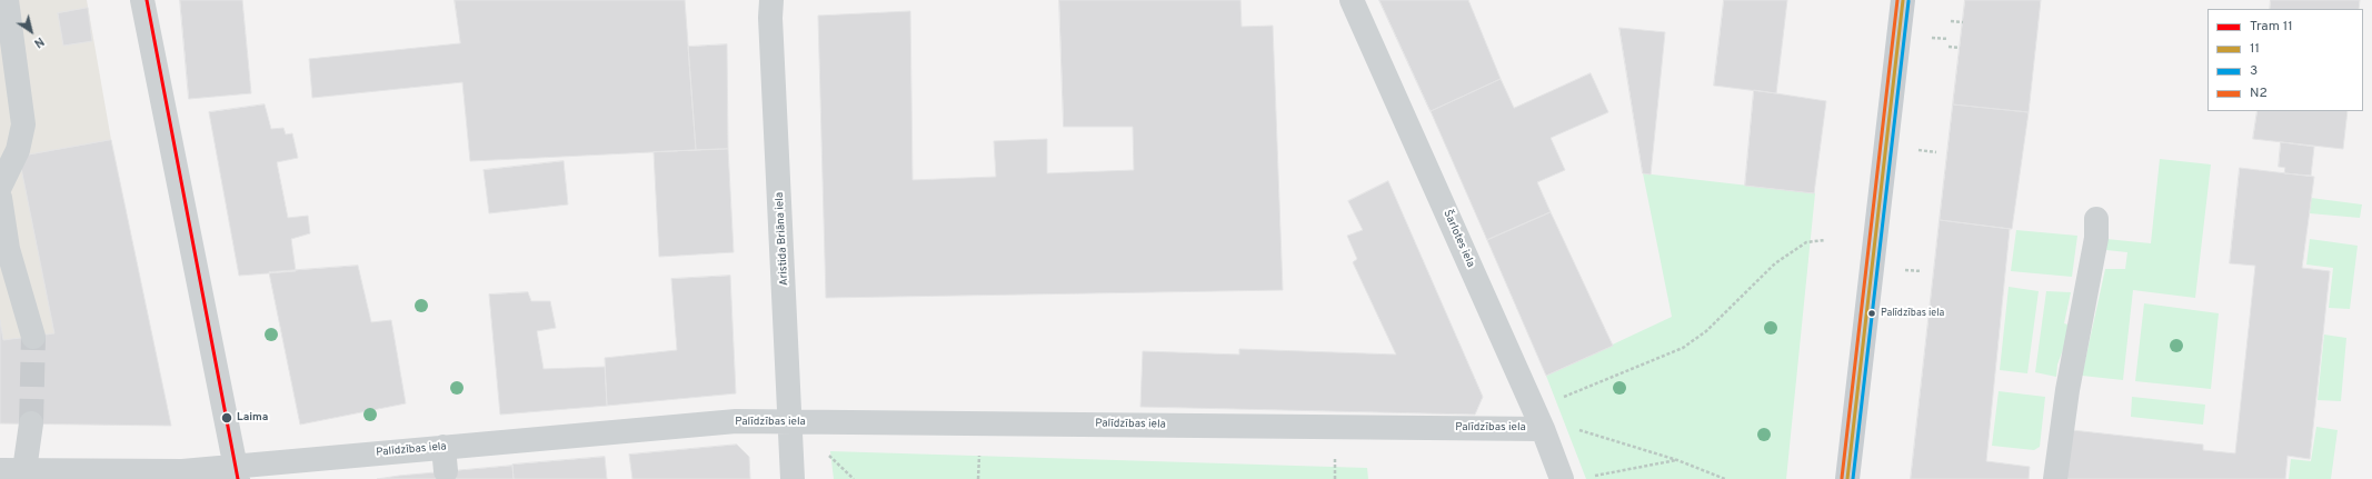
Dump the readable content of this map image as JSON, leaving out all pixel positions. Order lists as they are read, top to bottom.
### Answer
{
  "streets": {
    "street": ["Aristida Briāna iela", "Šarlotes iela", "Palīdzības iela"]
  },
  "crossings": [
    ["Aristida Briāna iela", "Palīdzības iela"],
    ["Šarlotes iela", "Palīdzības iela"]
  ],
  "places": ["Palīdzības iela", "Laima"],
  "lines": [
    "tram line 11",
    "transit line 11",
    "transit line N2",
    "transit line 3"
  ],
  "legend": [
    "Tram 11",
    "11",
    "3",
    "N2"
  ],
  "north": "bottom right"
}
